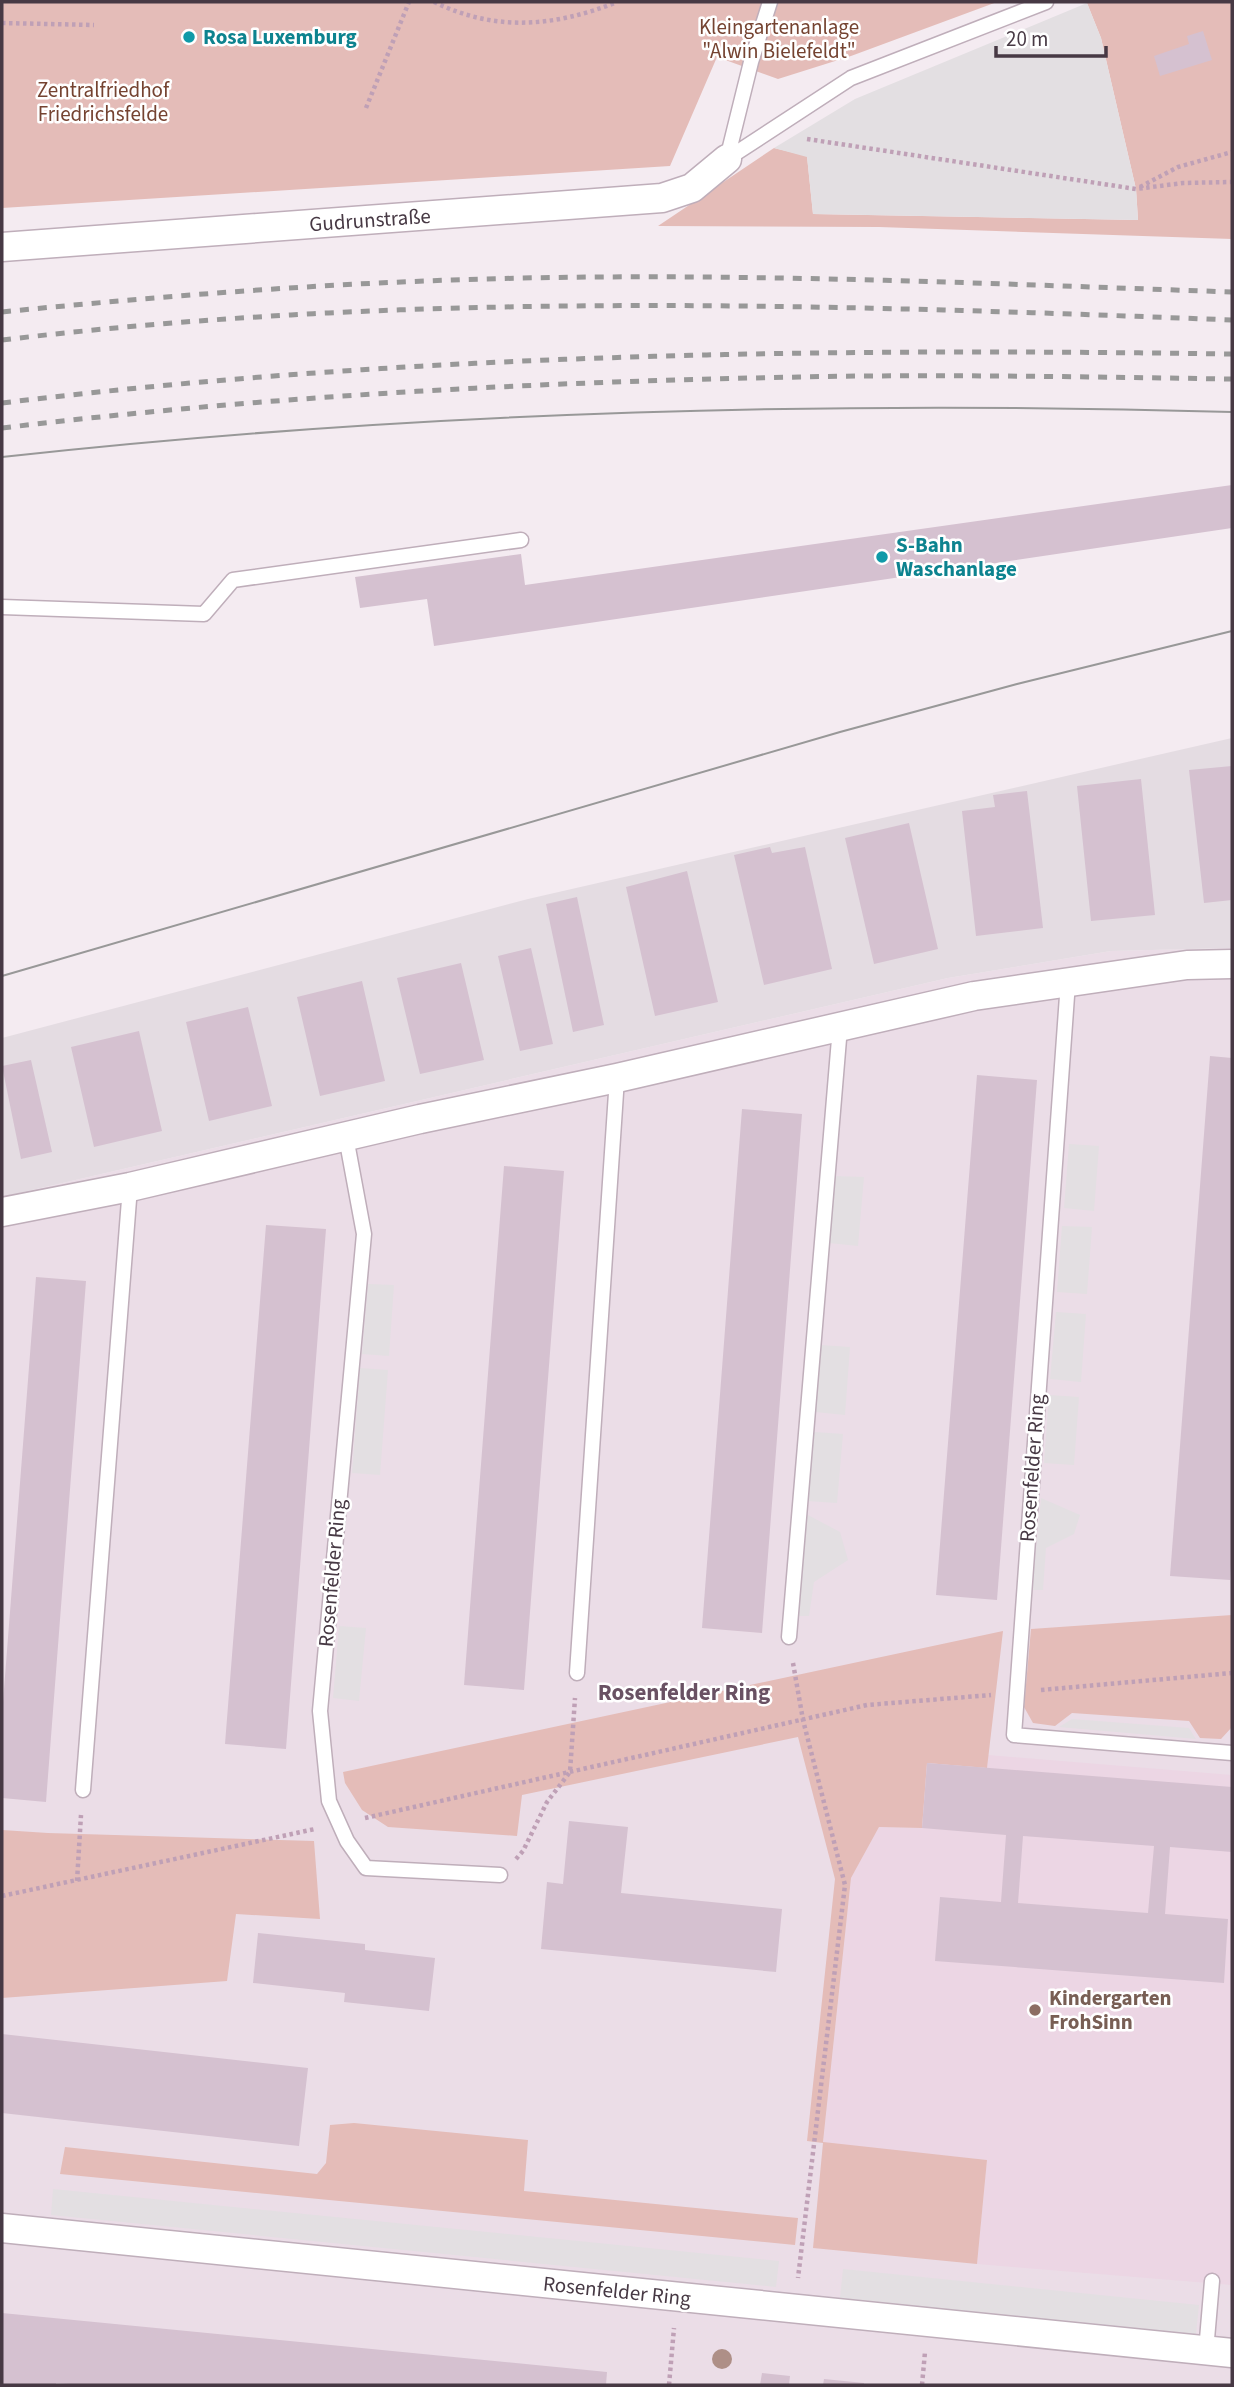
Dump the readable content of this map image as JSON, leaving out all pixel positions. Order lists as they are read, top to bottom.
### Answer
{
  "streets": {
    "street": ["Gudrunstraße", "Rosenfelder Ring"]
  },
  "districts": ["Rosenfelder Ring"],
  "parks": ["Kleingartenanlage \"Alwin Bielefeldt\"", "Zentralfriedhof Friedrichsfelde"],
  "places": ["Rosa Luxemburg", "S-Bahn Waschanlage", "Kindergarten FrohSinn"],
  "scale_bar": "20 m"
}
